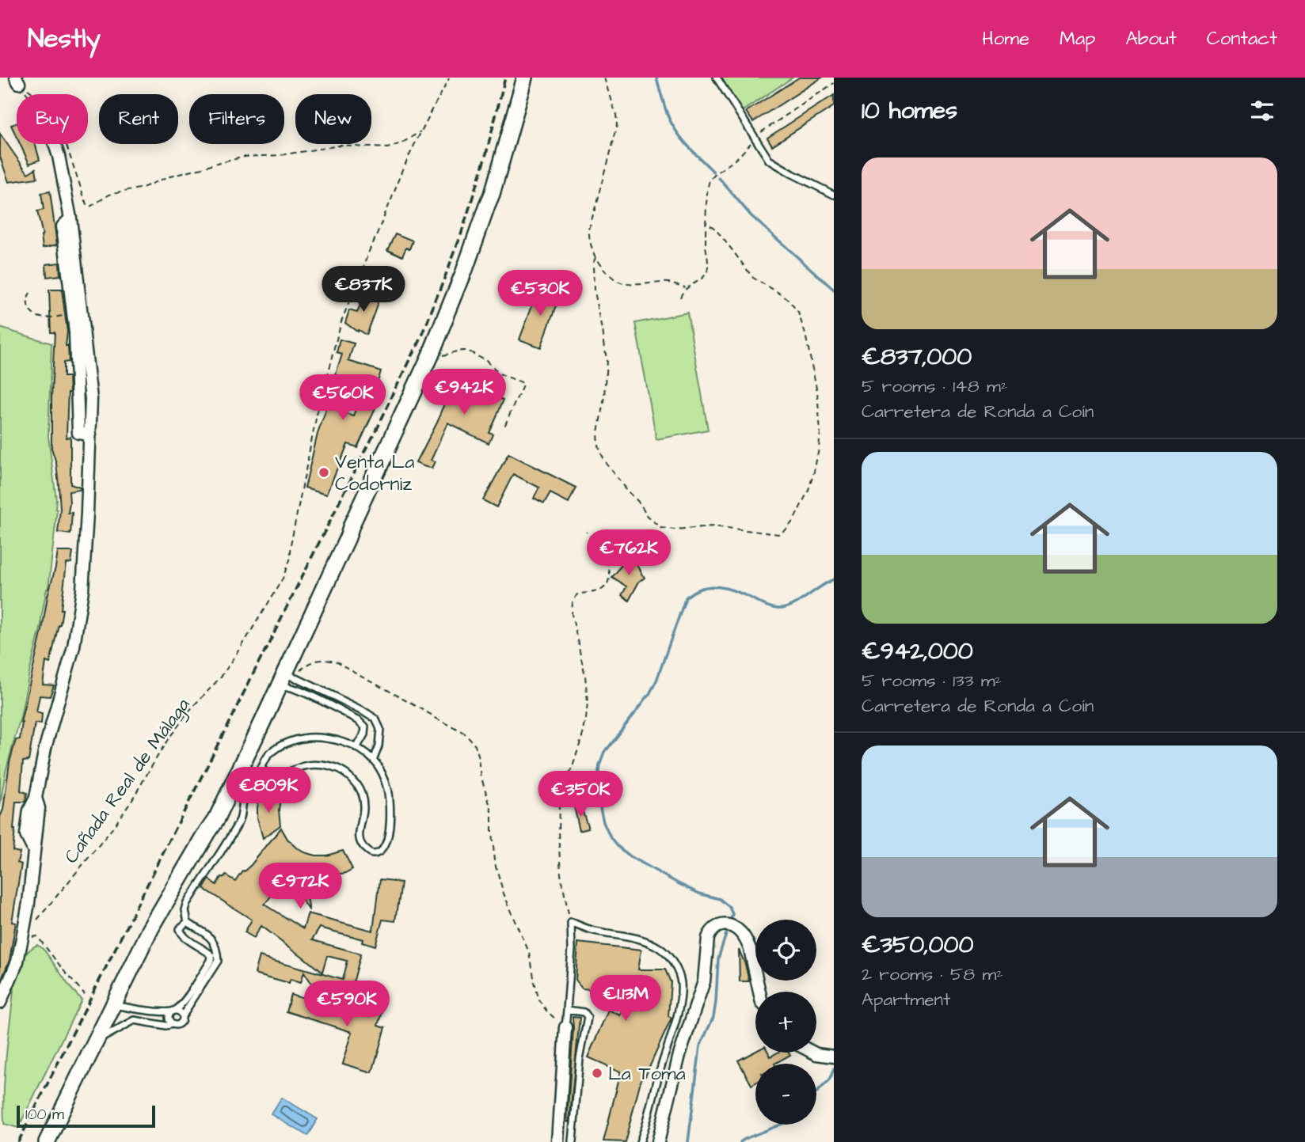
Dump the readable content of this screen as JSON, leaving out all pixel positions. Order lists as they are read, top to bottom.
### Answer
{
  "streets": {
    "path": ["Cañada Real de Málaga"]
  },
  "places": ["Venta La Codorniz", "La Toma"],
  "scale_bar": "100 m",
  "page": {
    "header": "Nestly",
    "nav": [
      "Home",
      "Map",
      "About",
      "Contact"
    ],
    "heading": "10 homes",
    "chip": [
      "Buy",
      "Rent",
      "Filters",
      "New"
    ],
    "list": [
      {
        "name": "€837,000",
        "note": "5 rooms · 148 m² · Carretera de Ronda a Coín"
      },
      {
        "name": "€942,000",
        "note": "5 rooms · 133 m² · Carretera de Ronda a Coín"
      },
      {
        "name": "€350,000",
        "note": "2 rooms · 58 m² · Apartment"
      }
    ],
    "price": [
      "€837K",
      "€530K",
      "€942K",
      "€560K",
      "€762K",
      "€809K",
      "€350K",
      "€972K",
      "€1.13M",
      "€590K"
    ],
    "map_buttons": ["+", "−"],
    "scale": "100 m"
  }
}
